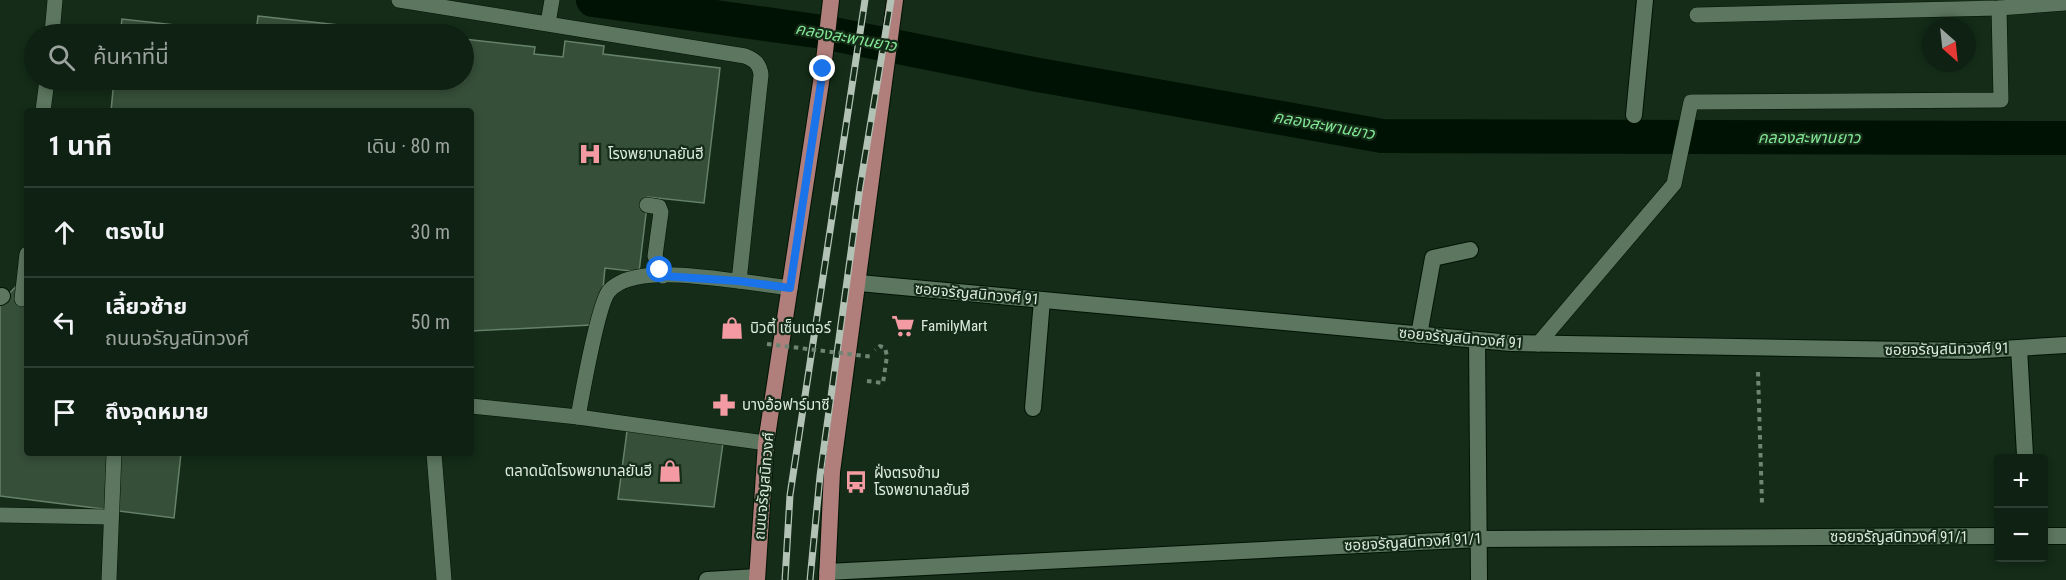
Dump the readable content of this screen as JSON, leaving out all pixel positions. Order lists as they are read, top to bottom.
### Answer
{
  "streets": {
    "main road": ["ถนนจรัญสนิทวงศ์"],
    "street": ["ซอยจรัญสนิทวงศ์ 91", "ซอยจรัญสนิทวงศ์ 91/1"]
  },
  "water": ["คลองสะพานยาว"],
  "places": {
    "hospital": ["โรงพยาบาลยันฮี"],
    "supermarket": ["FamilyMart"],
    "shop": ["บิวตี้ เซ็นเตอร์", "ตลาดนัดโรงพยาบาลยันฮี"],
    "pharmacy": ["บางอ้อฟาร์มาซี"],
    "bus stop": ["ฝั่งตรงข้าม โรงพยาบาลยันฮี"]
  },
  "north": "bottom right",
  "page": {
    "search": "ค้นหาที่นี่",
    "heading": ["1 นาที", "เดิน · 80 m"],
    "list": [
      ["ตรงไป", "30 m"],
      ["เลี้ยวซ้าย", "ถนนจรัญสนิทวงศ์", "50 m"],
      "ถึงจุดหมาย"
    ],
    "map_buttons": ["+", "−"]
  }
}
